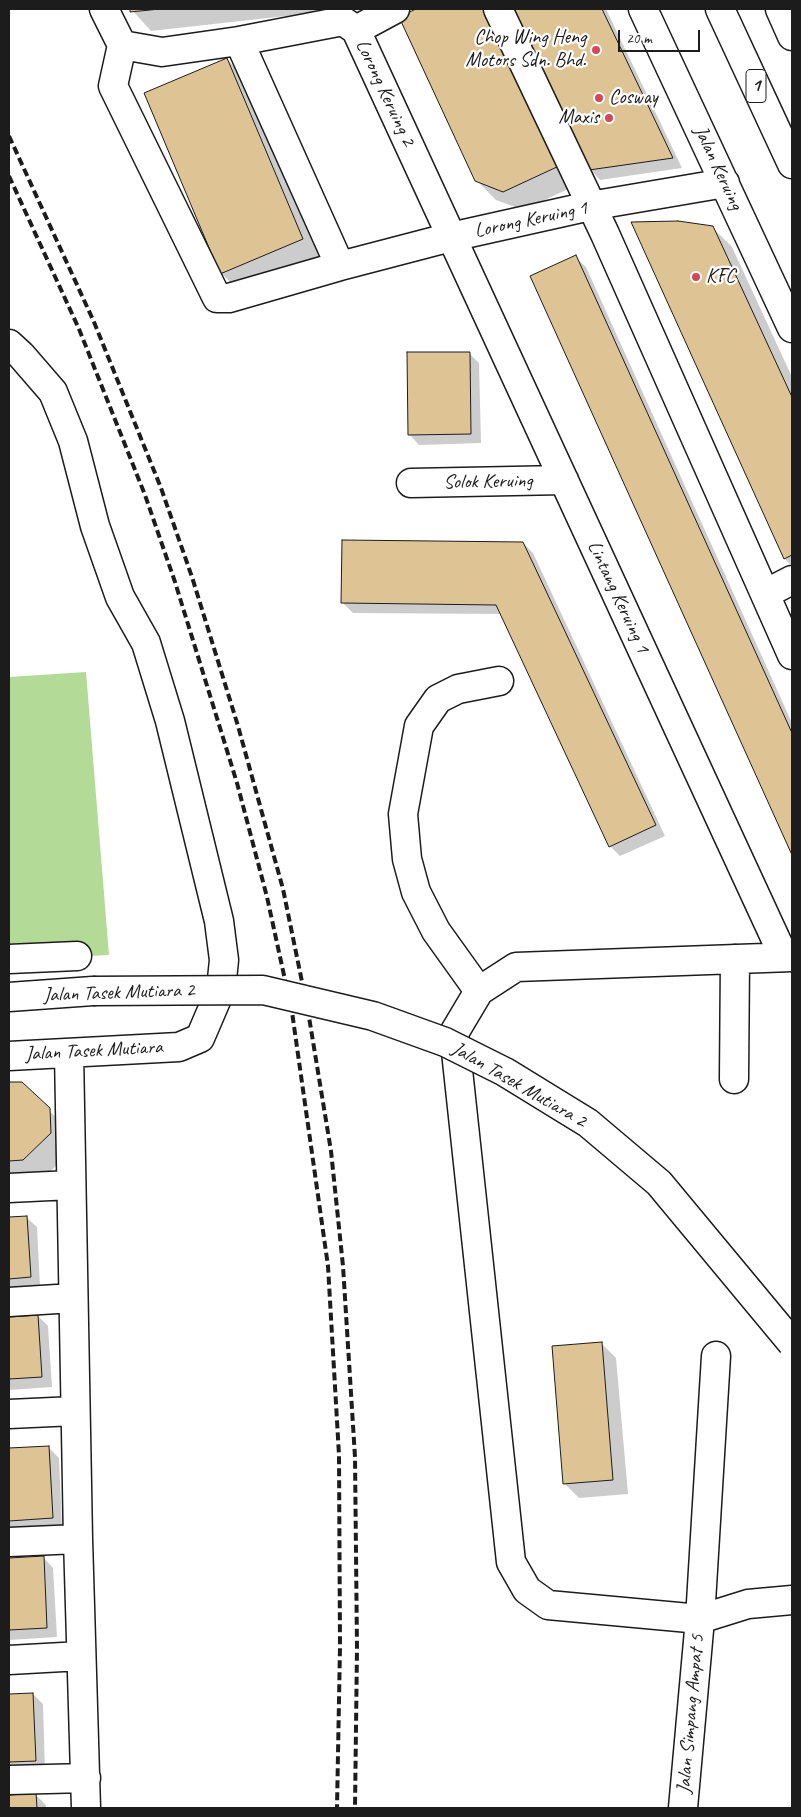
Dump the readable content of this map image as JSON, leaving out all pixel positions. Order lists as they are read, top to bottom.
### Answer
{
  "streets": {
    "main road": [
      "1",
      "Lorong Keruing 2",
      "Jalan Keruing",
      "Lorong Keruing 1",
      "Solok Keruing",
      "Lintang Keruing 1",
      "Jalan Tasek Mutiara 2",
      "Jalan Tasek Mutiara",
      "Jalan Simpang Ampat 5"
    ]
  },
  "crossings": [
    ["Lorong Keruing 2", "Lorong Keruing 1"],
    ["Lorong Keruing 2", "Lintang Keruing 1"],
    ["Jalan Keruing", "Lorong Keruing 1"],
    ["Lorong Keruing 1", "Lintang Keruing 1"],
    ["Solok Keruing", "Lintang Keruing 1"]
  ],
  "places": [
    "Chop Wing Heng Motors Sdn. Bhd.",
    "Cosway",
    "Maxis",
    "KFC"
  ],
  "scale_bar": "20 m"
}
